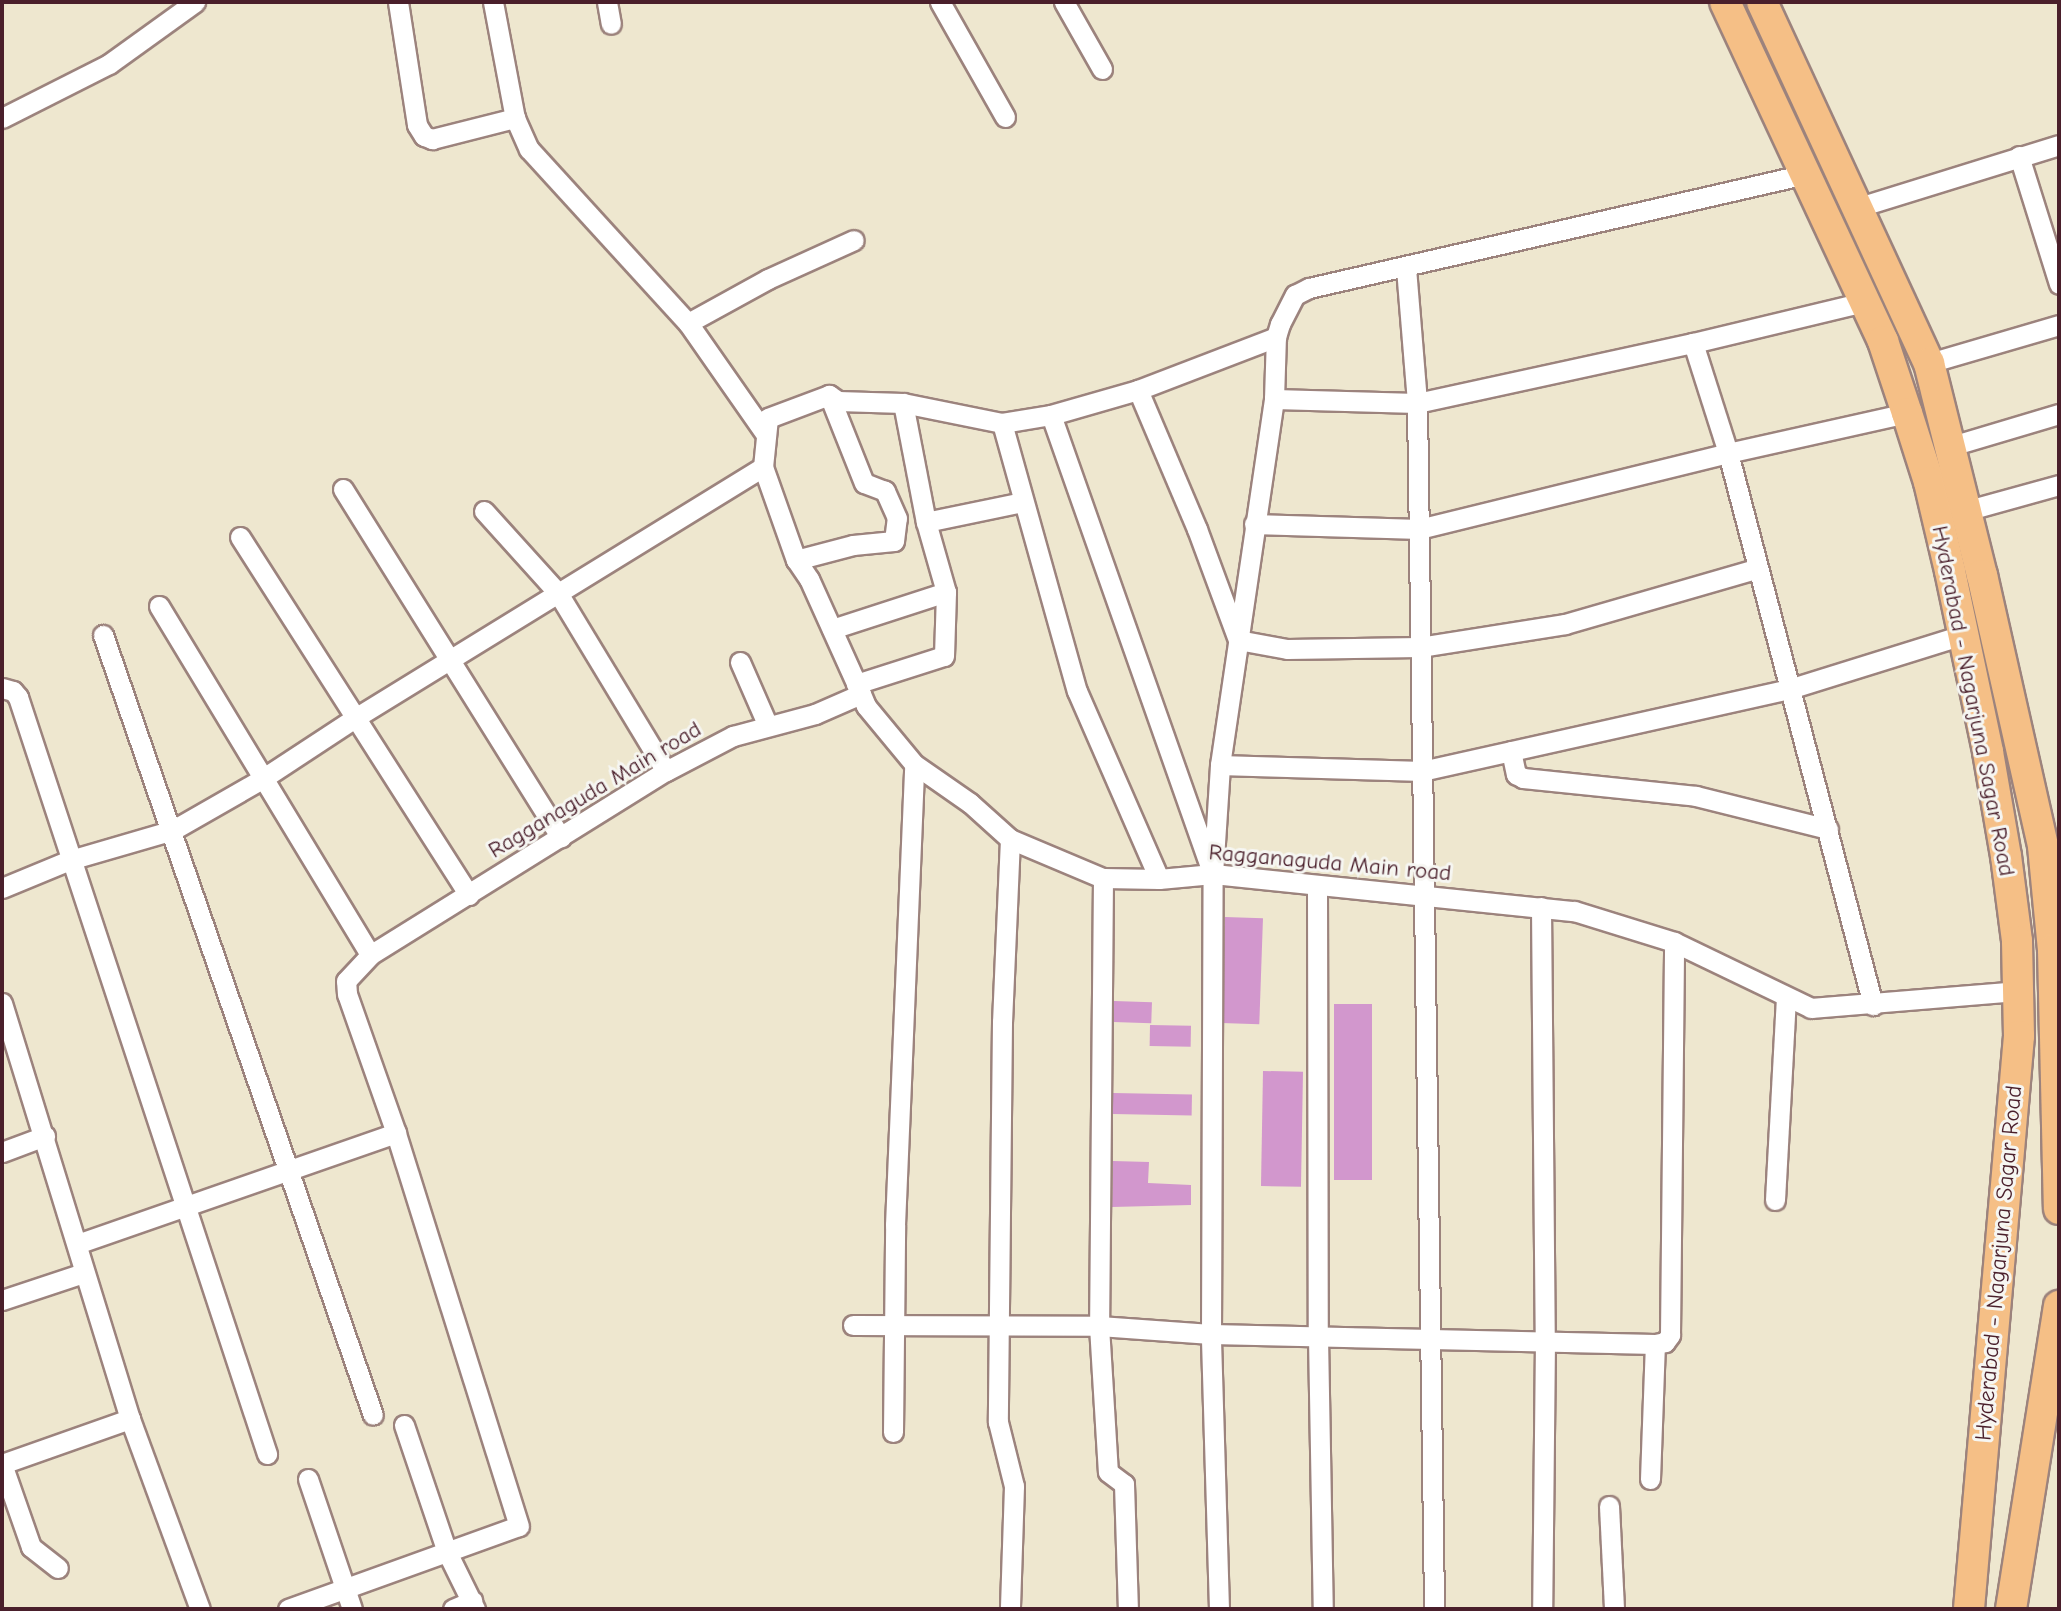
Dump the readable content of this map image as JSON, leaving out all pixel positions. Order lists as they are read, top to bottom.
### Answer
{
  "streets": {
    "main road": ["Hyderabad - Nagarjuna Sagar Road"],
    "street": ["Ragganaguda Main road"]
  },
  "crossings": [
    ["Hyderabad - Nagarjuna Sagar Road", "Ragganaguda Main road"]
  ]
}
